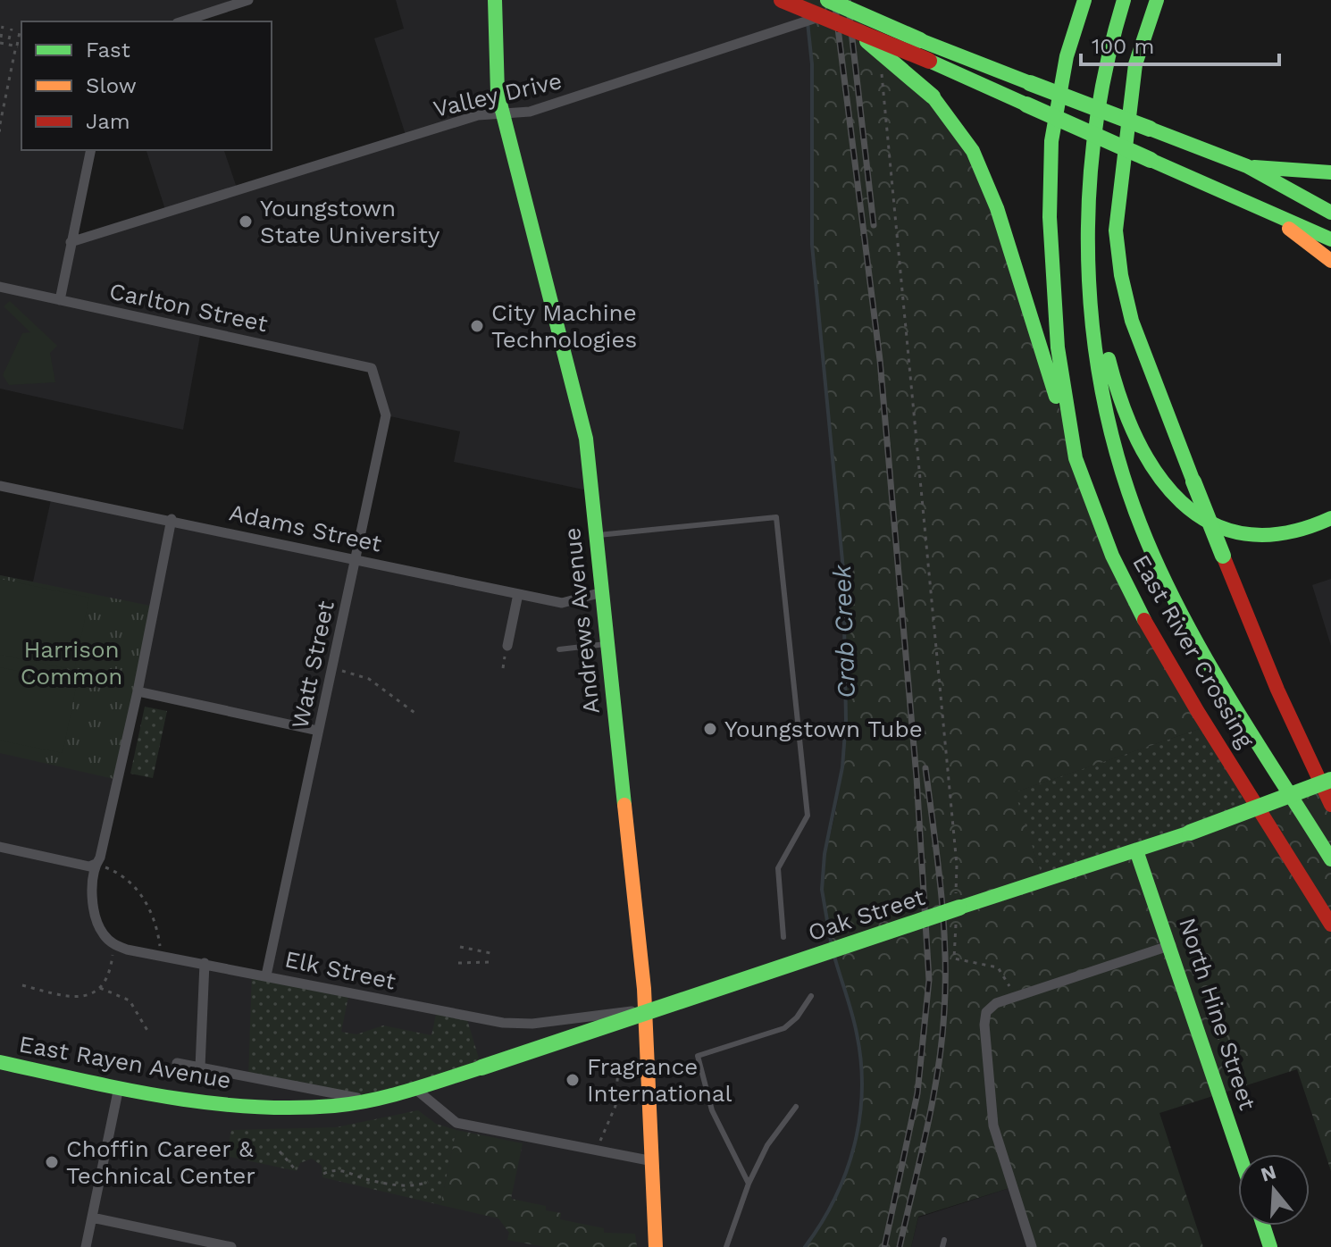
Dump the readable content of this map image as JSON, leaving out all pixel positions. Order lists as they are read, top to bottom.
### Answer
{
  "streets": {
    "main road": [
      "Andrews Avenue",
      "East River Crossing",
      "Oak Street",
      "North Hine Street",
      "East Rayen Avenue"
    ],
    "street": [
      "Valley Drive",
      "Carlton Street",
      "Adams Street",
      "Watt Street",
      "Elk Street"
    ]
  },
  "crossings": [
    ["Valley Drive", "Andrews Avenue"],
    ["Carlton Street", "Watt Street"],
    ["Adams Street", "Andrews Avenue"],
    ["Adams Street", "Watt Street"],
    ["Andrews Avenue", "Elk Street"],
    ["Watt Street", "Elk Street"],
    ["Oak Street", "North Hine Street"],
    ["Oak Street", "East Rayen Avenue"]
  ],
  "water": ["Crab Creek"],
  "parks": ["Harrison Common"],
  "places": [
    "Youngstown State University",
    "City Machine Technologies",
    "Youngstown Tube",
    "Fragrance International",
    "Choffin Career & Technical Center"
  ],
  "legend": ["Fast", "Slow", "Jam"],
  "scale_bar": "100 m",
  "north": "top"
}
